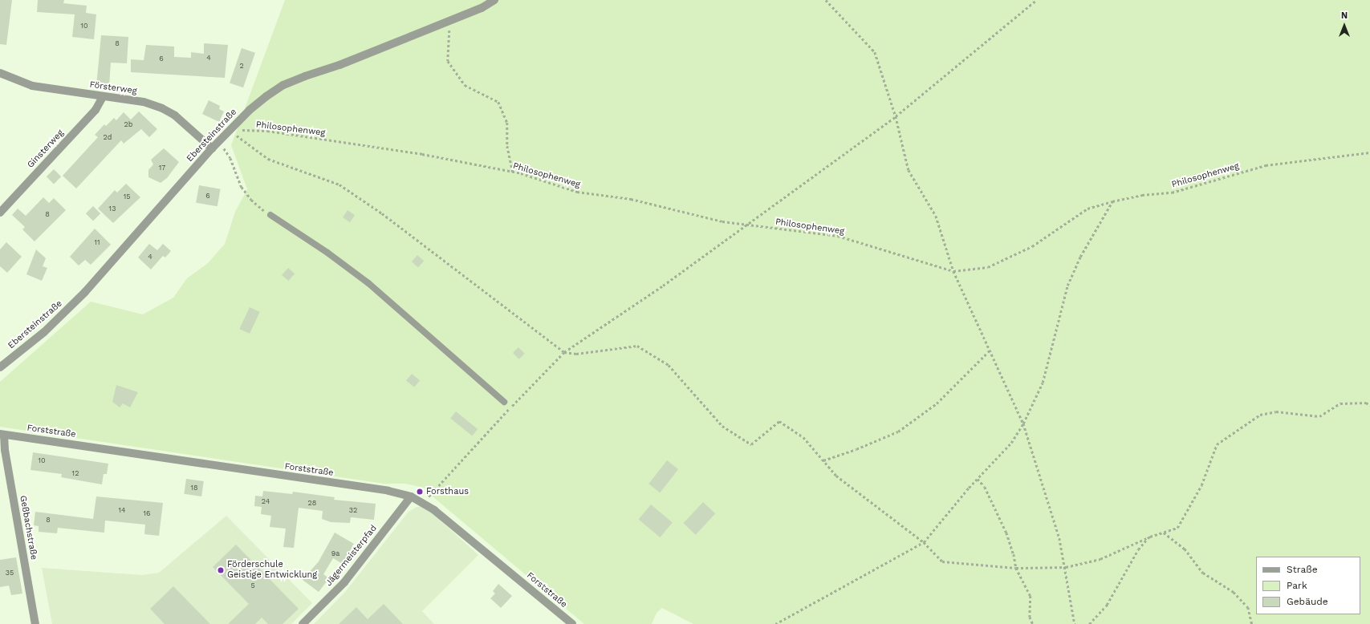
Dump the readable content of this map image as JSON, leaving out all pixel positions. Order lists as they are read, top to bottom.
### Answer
{
  "streets": {
    "street": [
      "Försterweg",
      "Ebersteinstraße",
      "Ginsterweg",
      "Forststraße",
      "Geßbachstraße",
      "Jägermeisterpfad"
    ],
    "path": ["Philosophenweg"]
  },
  "crossings": [
    ["Försterweg", "Ebersteinstraße"],
    ["Försterweg", "Ginsterweg"],
    ["Philosophenweg", "Ebersteinstraße"],
    ["Forststraße", "Geßbachstraße"],
    ["Forststraße", "Jägermeisterpfad"]
  ],
  "places": ["Forsthaus", "Förderschule Geistige Entwicklung"],
  "house_numbers": [
    "10",
    "8",
    "4",
    "6",
    "2",
    "2b",
    "2d",
    "17",
    "6",
    "15",
    "13",
    "8",
    "11",
    "4",
    "10",
    "12",
    "18",
    "24",
    "28",
    "14",
    "32",
    "16",
    "8",
    "9a",
    "35",
    "5"
  ],
  "legend": ["Straße", "Park", "Gebäude"],
  "north": "top"
}
